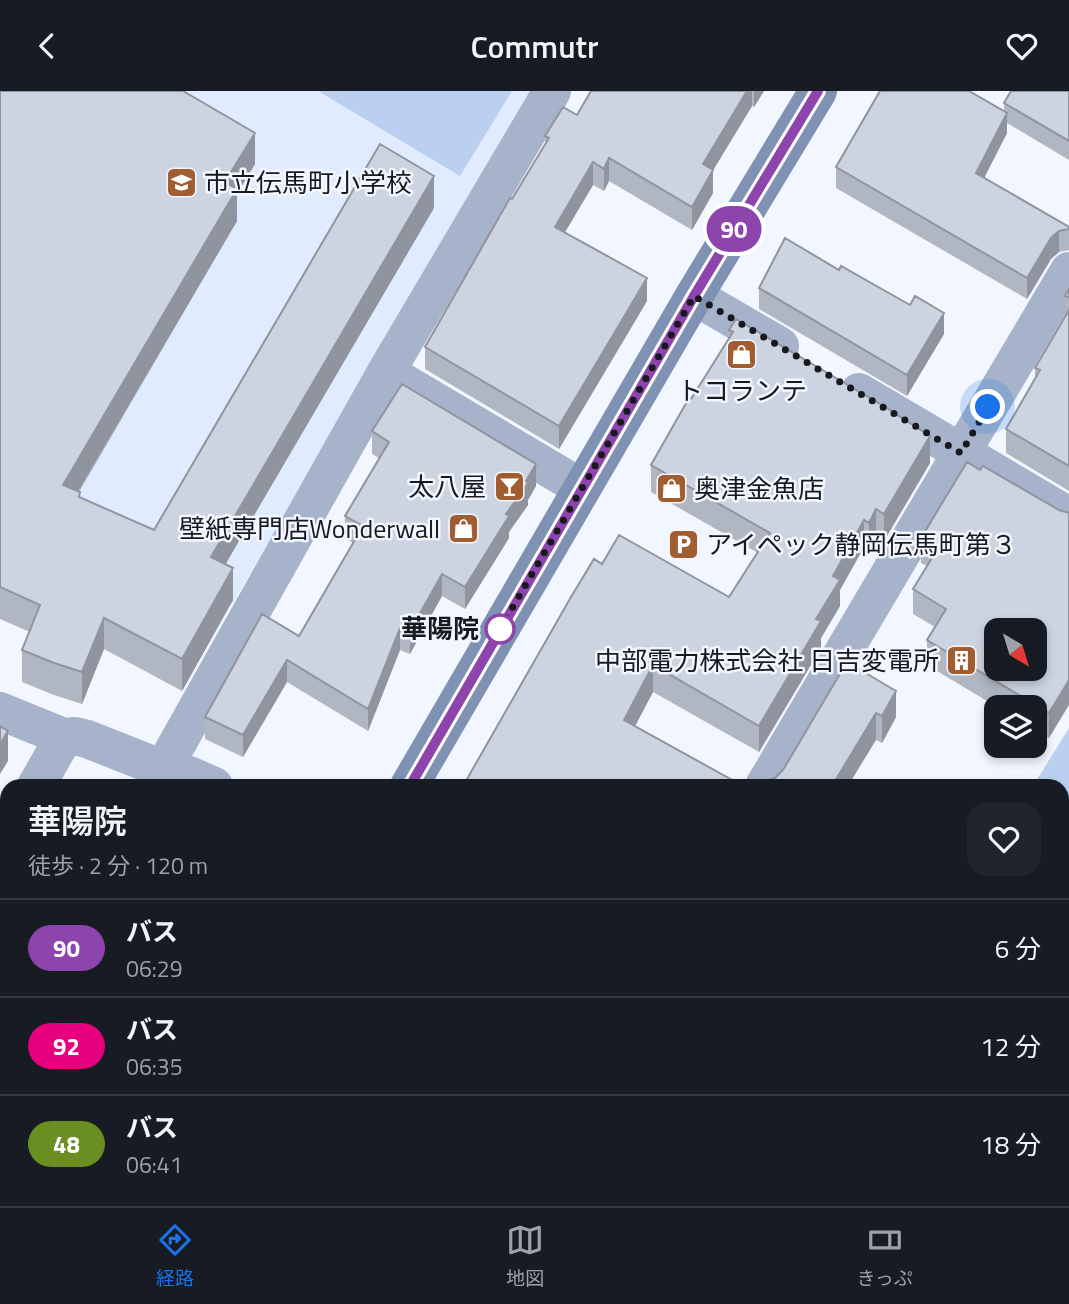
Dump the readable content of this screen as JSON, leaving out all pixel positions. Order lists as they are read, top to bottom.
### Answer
{
  "places": {
    "school or university": ["市立伝馬町小学校"],
    "shop": ["トコランテ", "奥津金魚店", "壁紙専門店Wonderwall"],
    "bar": ["太八屋"],
    "parking": ["アイペック静岡伝馬町第３"],
    "other": ["華陽院"],
    "building": ["中部電力株式会社 日吉変電所"]
  },
  "lines": ["bus line 90"],
  "north": "bottom right",
  "page": {
    "header": "Commutr",
    "on_map": "90",
    "heading": ["華陽院", "徒歩 · 2 分 · 120 m"],
    "list": [
      {
        "mark": "90",
        "name": "バス",
        "note": "06:29",
        "value": "6 分"
      },
      {
        "mark": "92",
        "name": "バス",
        "note": "06:35",
        "value": "12 分"
      },
      {
        "mark": "48",
        "name": "バス",
        "note": "06:41",
        "value": "18 分"
      }
    ],
    "tabs": ["経路", "地図", "きっぷ"]
  }
}
